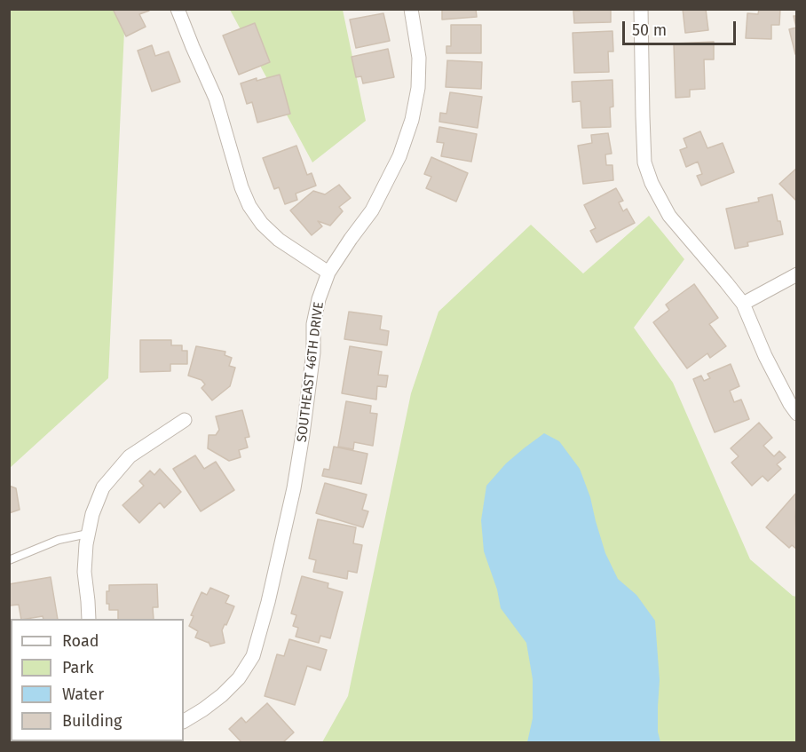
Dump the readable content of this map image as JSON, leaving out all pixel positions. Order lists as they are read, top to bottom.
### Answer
{
  "streets": {
    "street": ["SOUTHEAST 46TH DRIVE"]
  },
  "legend": [
    "Road",
    "Park",
    "Water",
    "Building"
  ],
  "scale_bar": "50 m"
}
